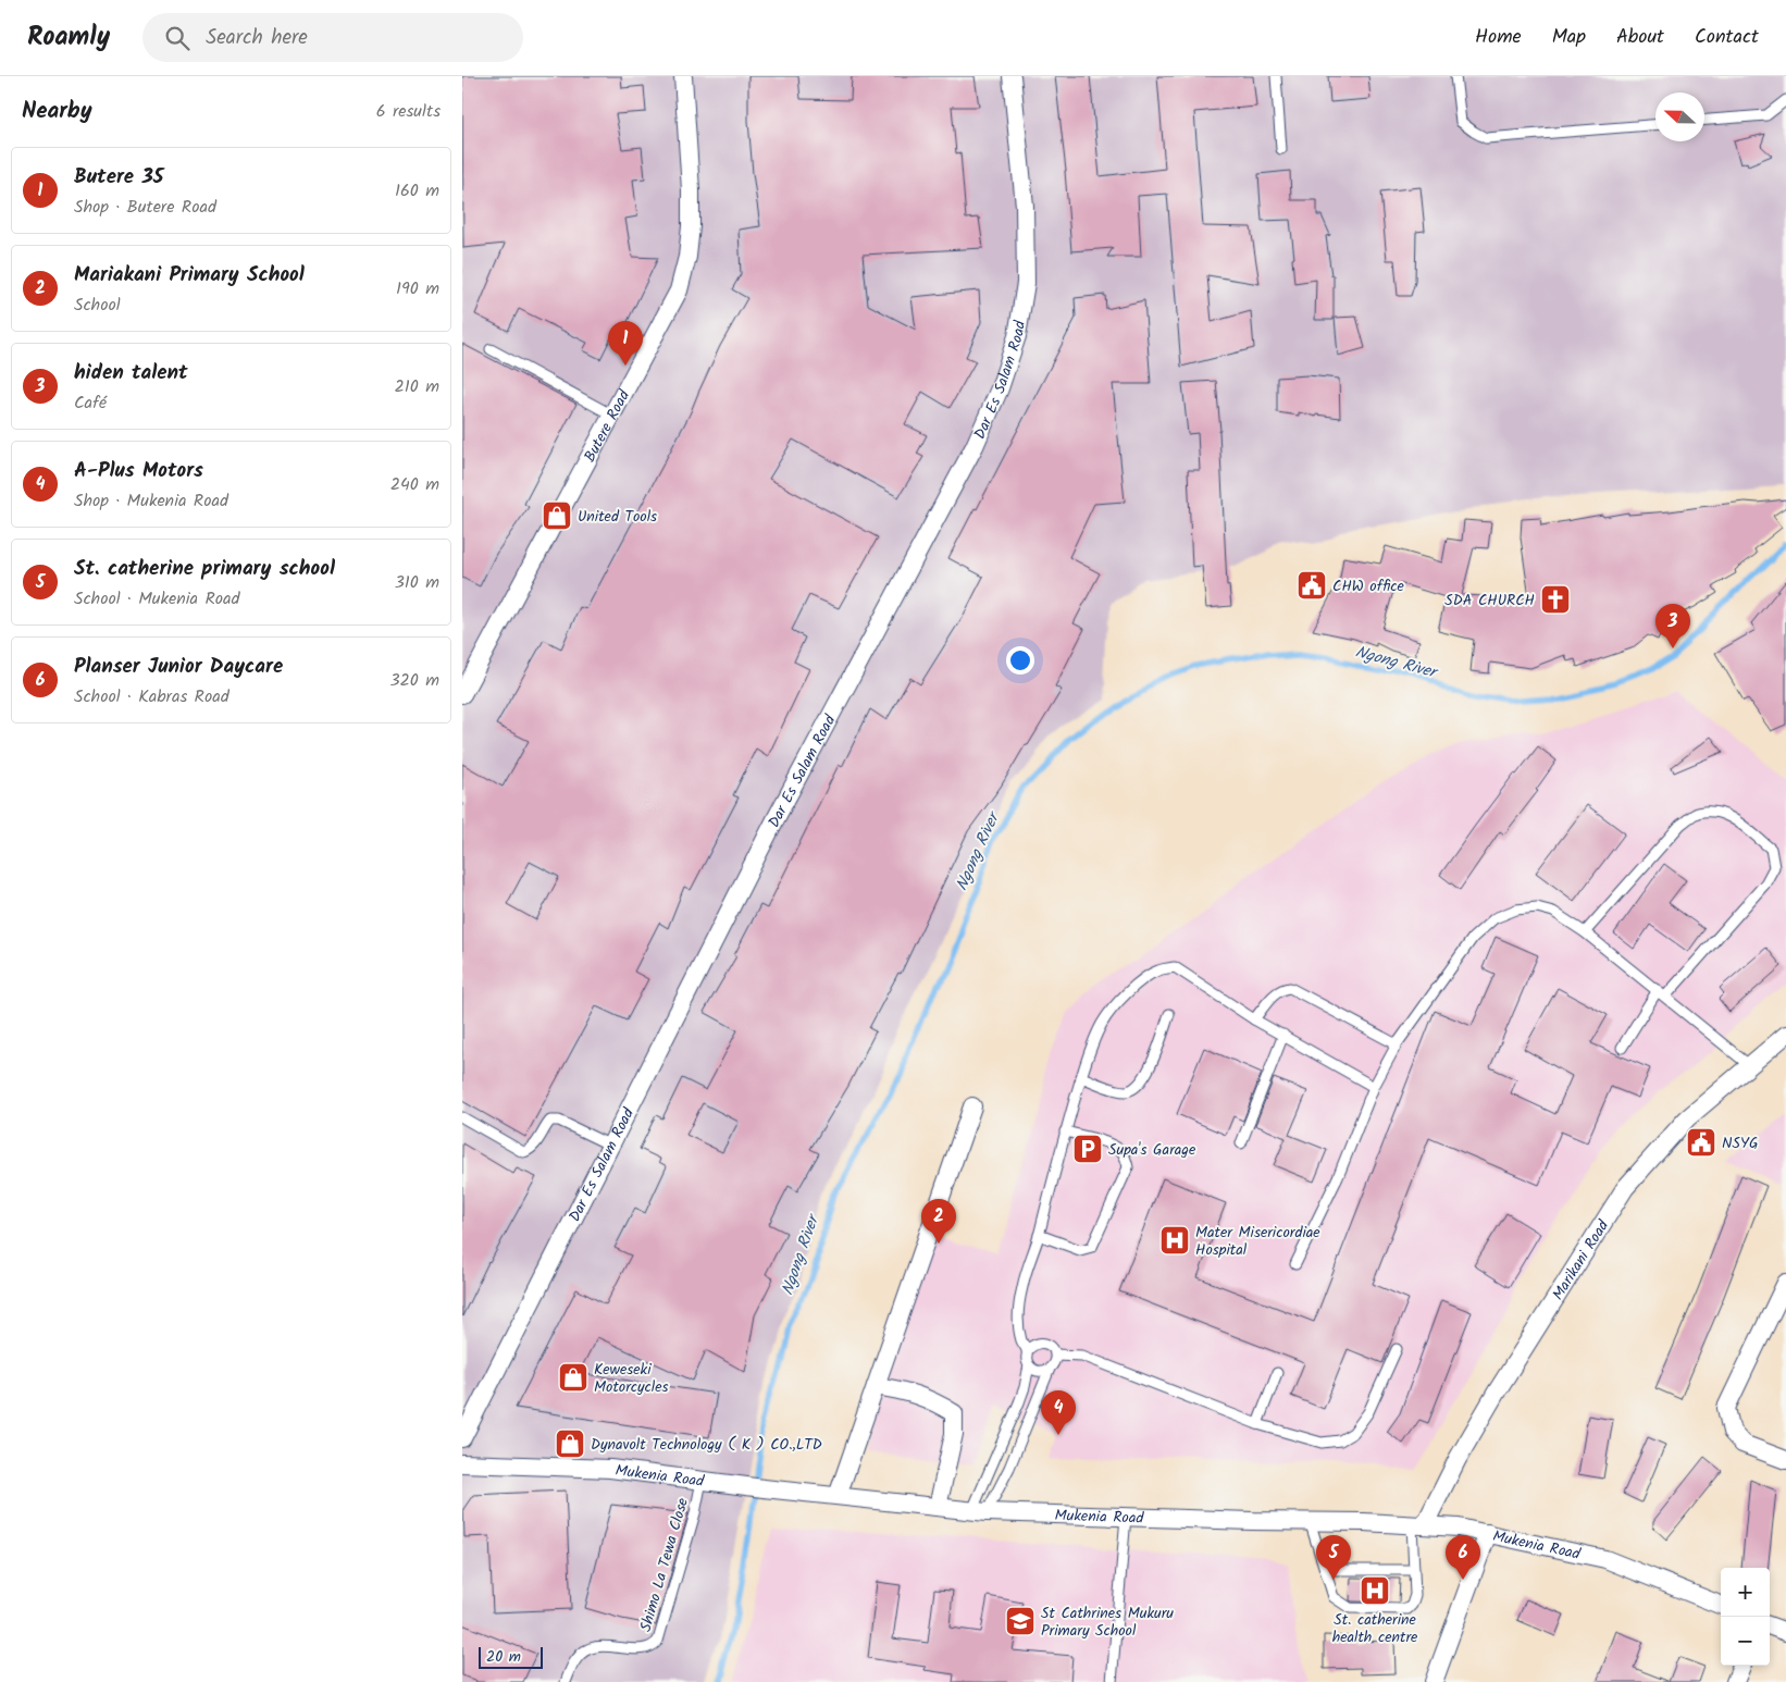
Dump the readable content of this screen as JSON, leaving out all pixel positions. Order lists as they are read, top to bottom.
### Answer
{
  "streets": {
    "street": [
      "Dar Es Salam Road",
      "Butere Road",
      "Marikani Road",
      "Mukenia Road"
    ],
    "lane": ["Shimo La Tewa Close"]
  },
  "crossings": [
    ["Marikani Road", "Mukenia Road"],
    ["Mukenia Road", "Shimo La Tewa Close"]
  ],
  "water": ["Ngong River"],
  "places": {
    "shop": ["United Tools", "Keweseki Motorcycles", "Dynavolt Technology ( K ) CO.,LTD"],
    "public building": ["CHW office", "NSYG"],
    "church": ["SDA CHURCH"],
    "parking": ["Supa's Garage"],
    "hospital": ["Mater Misericordiae Hospital", "St. catherine health centre"],
    "school or university": ["St Cathrines Mukuru Primary School"]
  },
  "scale_bar": "20 m",
  "north": "left",
  "page": {
    "header": "Roamly",
    "search": "Search here",
    "nav": [
      "Home",
      "Map",
      "About",
      "Contact"
    ],
    "heading": ["Nearby", "6 results"],
    "list": [
      {
        "mark": "1",
        "name": "Butere 35",
        "note": "Shop · Butere Road",
        "value": "160 m"
      },
      {
        "mark": "2",
        "name": "Mariakani Primary School",
        "note": "School",
        "value": "190 m"
      },
      {
        "mark": "3",
        "name": "hiden talent",
        "note": "Café",
        "value": "210 m"
      },
      {
        "mark": "4",
        "name": "A-Plus Motors",
        "note": "Shop · Mukenia Road",
        "value": "240 m"
      },
      {
        "mark": "5",
        "name": "St. catherine primary school",
        "note": "School · Mukenia Road",
        "value": "310 m"
      },
      {
        "mark": "6",
        "name": "Planser Junior Daycare",
        "note": "School · Kabras Road",
        "value": "320 m"
      }
    ],
    "pins": [
      "1",
      "3",
      "2",
      "4",
      "5",
      "6"
    ],
    "map_buttons": ["+", "−"],
    "scale": "20 m"
  }
}
